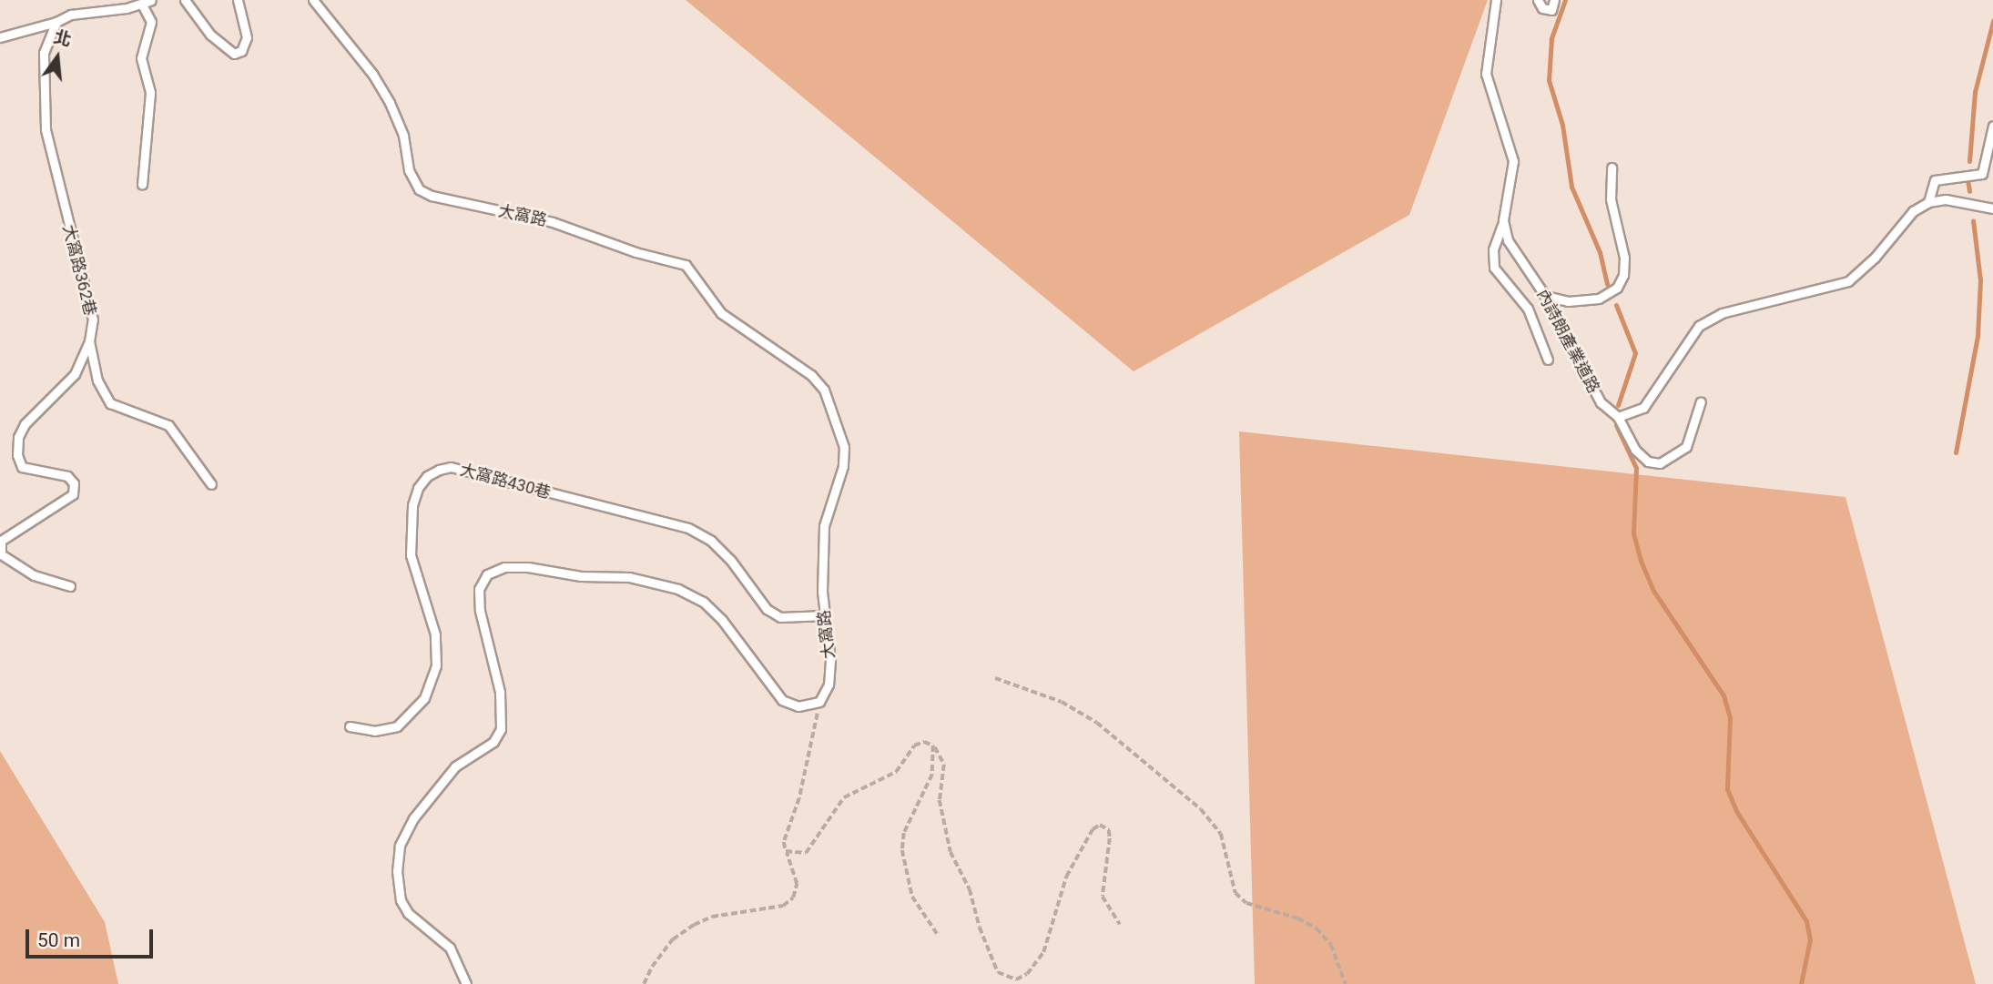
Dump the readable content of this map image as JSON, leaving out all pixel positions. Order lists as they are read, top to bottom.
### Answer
{
  "streets": {
    "lane": [
      "大窩路",
      "大窩路362巷",
      "內詩朗產業道路",
      "大窩路430巷"
    ]
  },
  "crossings": [
    ["大窩路", "大窩路430巷"]
  ],
  "scale_bar": "50 m",
  "north": "top"
}
